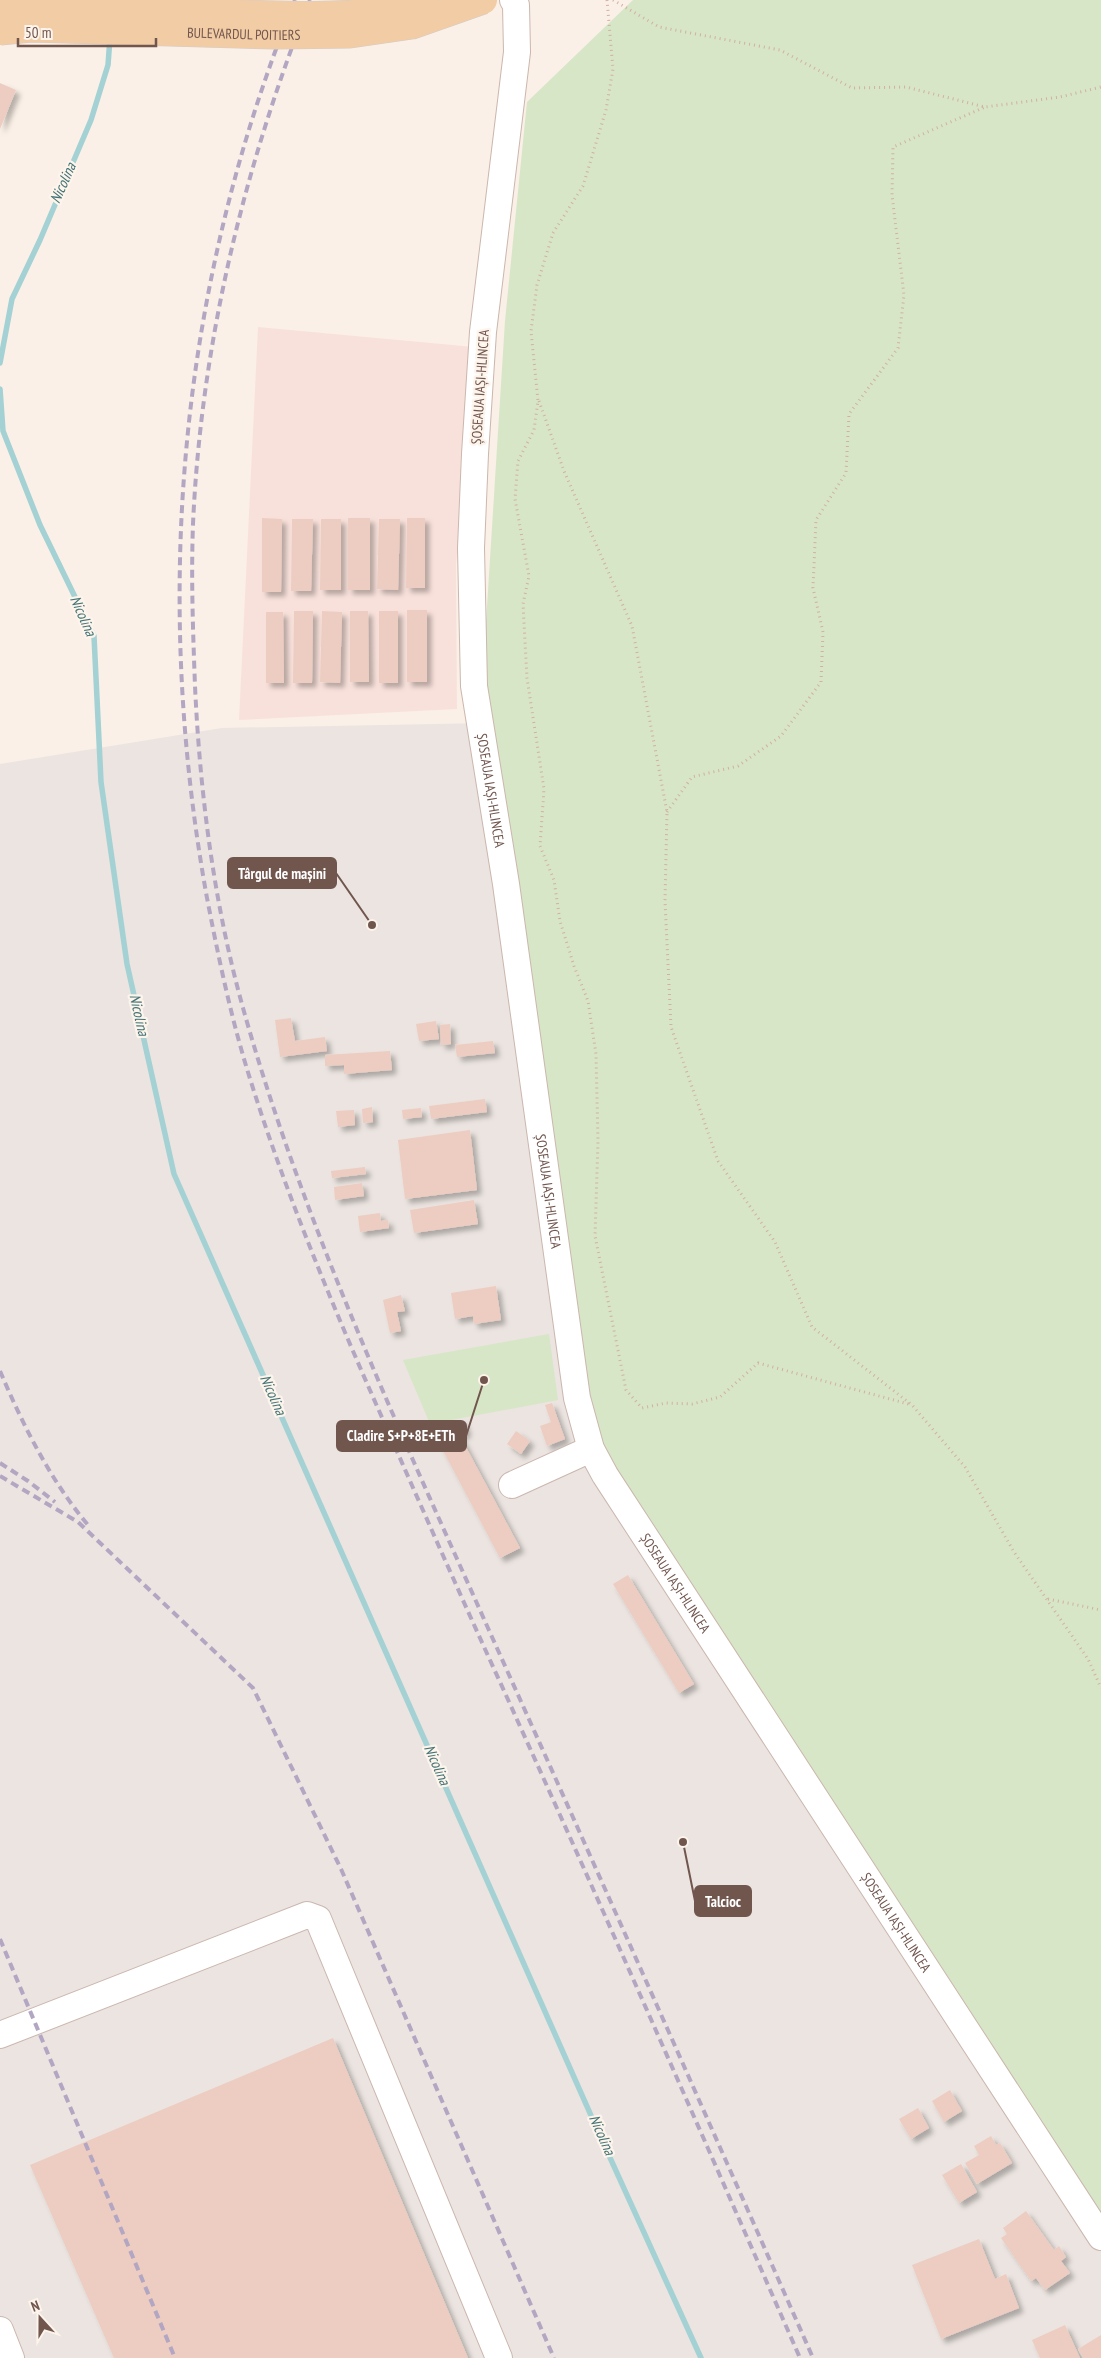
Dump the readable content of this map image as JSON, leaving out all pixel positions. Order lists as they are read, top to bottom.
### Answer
{
  "streets": {
    "main road": ["BULEVARDUL POITIERS"],
    "street": ["ȘOSEAUA IAȘI-HLINCEA"]
  },
  "water": ["Nicolina"],
  "places": ["Târgul de mașini", "Cladire S+P+8E+ETh", "Talcioc"],
  "scale_bar": "50 m",
  "north": "top"
}
